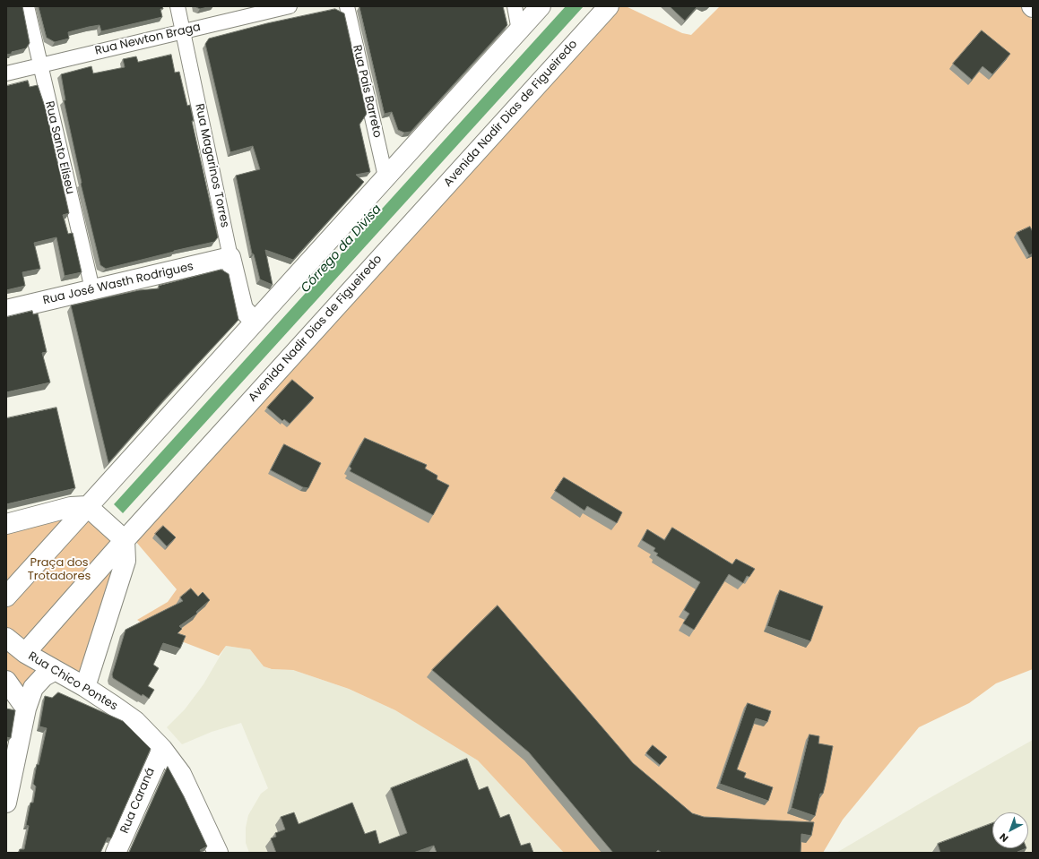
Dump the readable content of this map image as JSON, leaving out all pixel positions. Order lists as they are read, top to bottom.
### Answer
{
  "streets": {
    "main road": [
      "Avenida Nadir Dias de Figueiredo",
      "Rua Magarinos Torres",
      "Rua José Wasth Rodrigues",
      "Rua Chico Pontes",
      "Rua Caraná"
    ],
    "street": ["Rua Newton Braga", "Rua Pais Barreto", "Rua Santo Eliseu"]
  },
  "crossings": [
    ["Rua Newton Braga", "Rua Santo Eliseu"],
    ["Rua Newton Braga", "Rua Magarinos Torres"],
    ["Avenida Nadir Dias de Figueiredo", "Rua Chico Pontes"],
    ["Rua Santo Eliseu", "Rua José Wasth Rodrigues"],
    ["Rua Magarinos Torres", "Rua José Wasth Rodrigues"],
    ["Rua Chico Pontes", "Rua Caraná"]
  ],
  "water": ["Córrego da Divisa"],
  "parks": ["Praça dos Trotadores"],
  "north": "bottom left"
}
